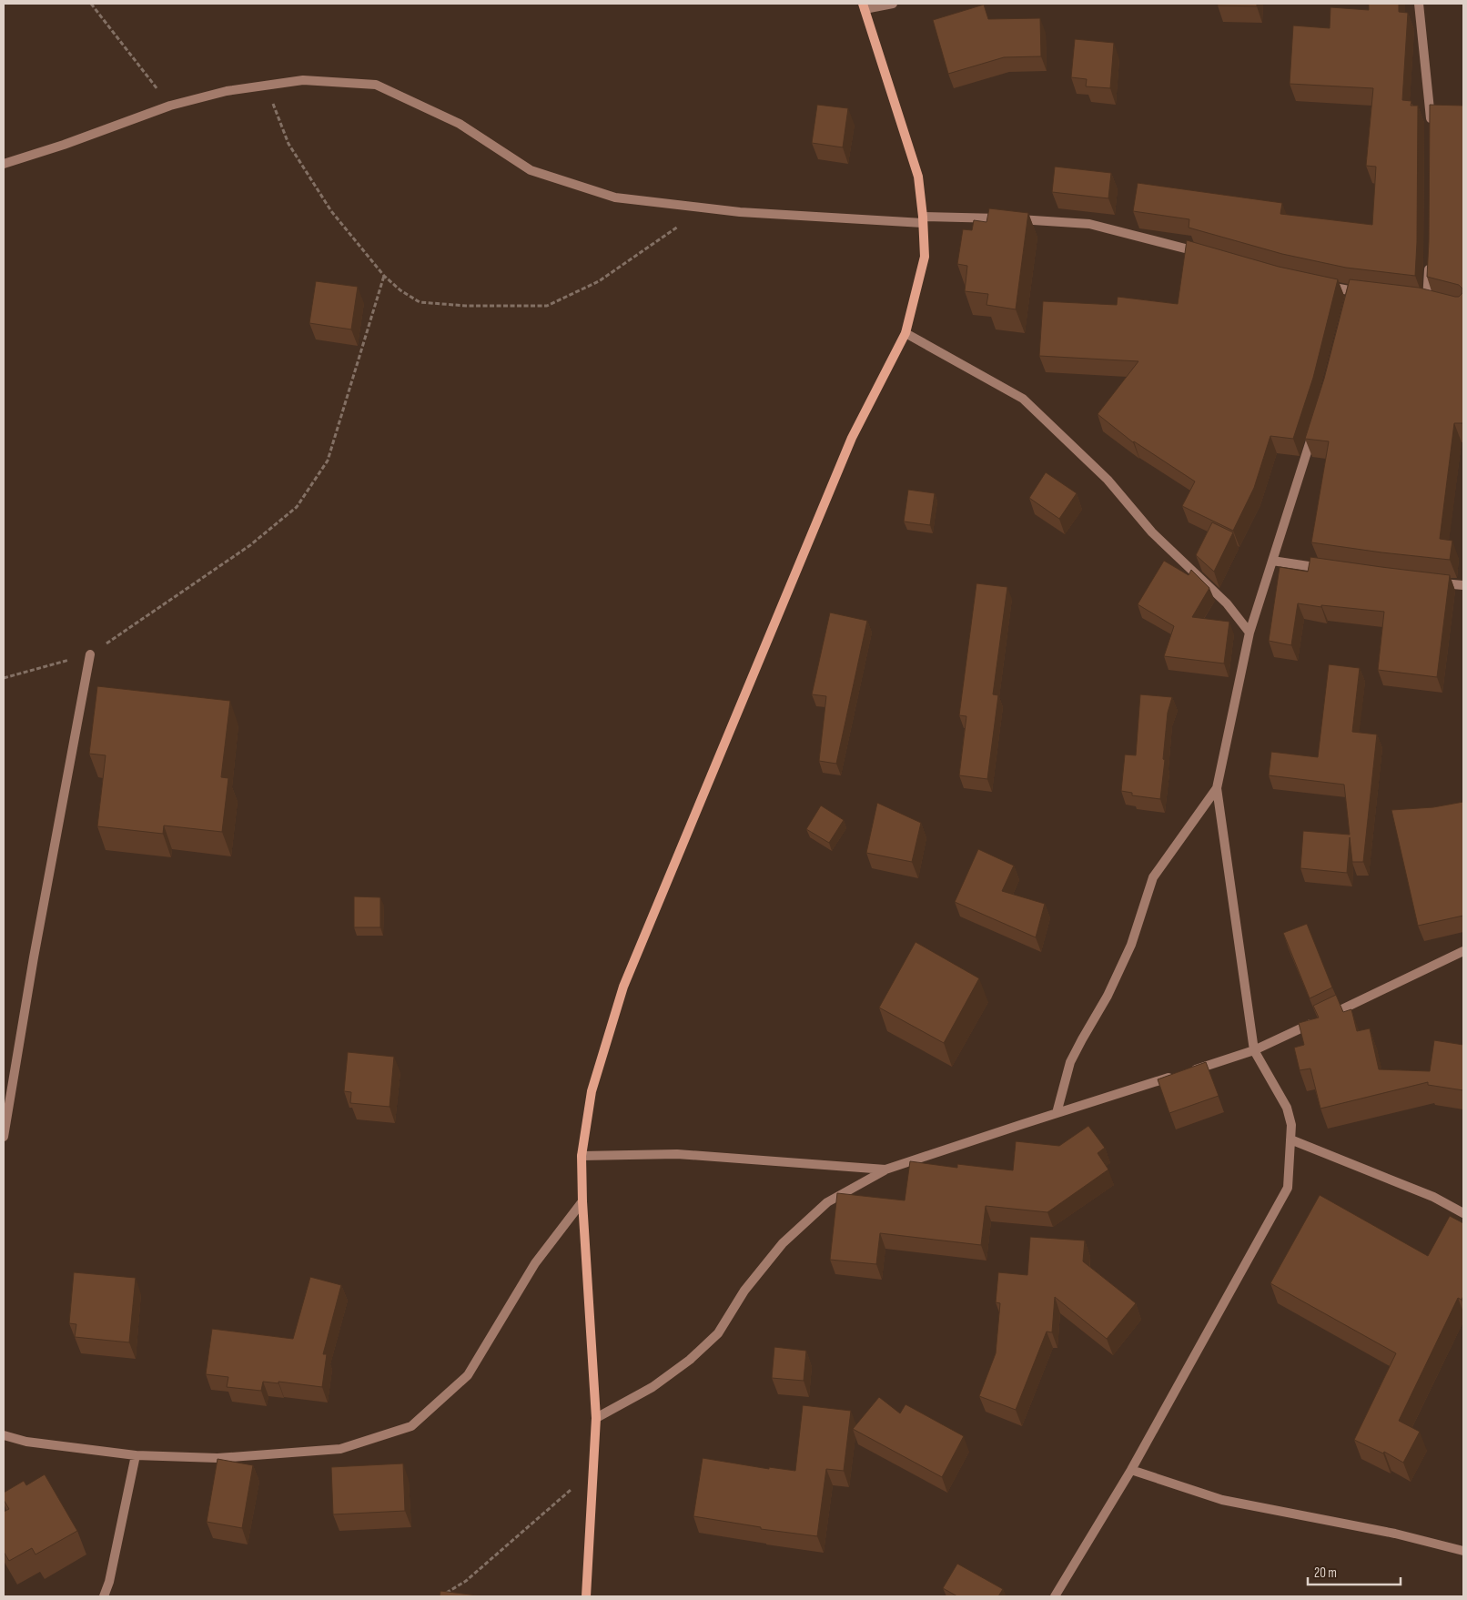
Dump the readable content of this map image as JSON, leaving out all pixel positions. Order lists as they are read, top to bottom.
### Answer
{
  "scale_bar": "20 m"
}
